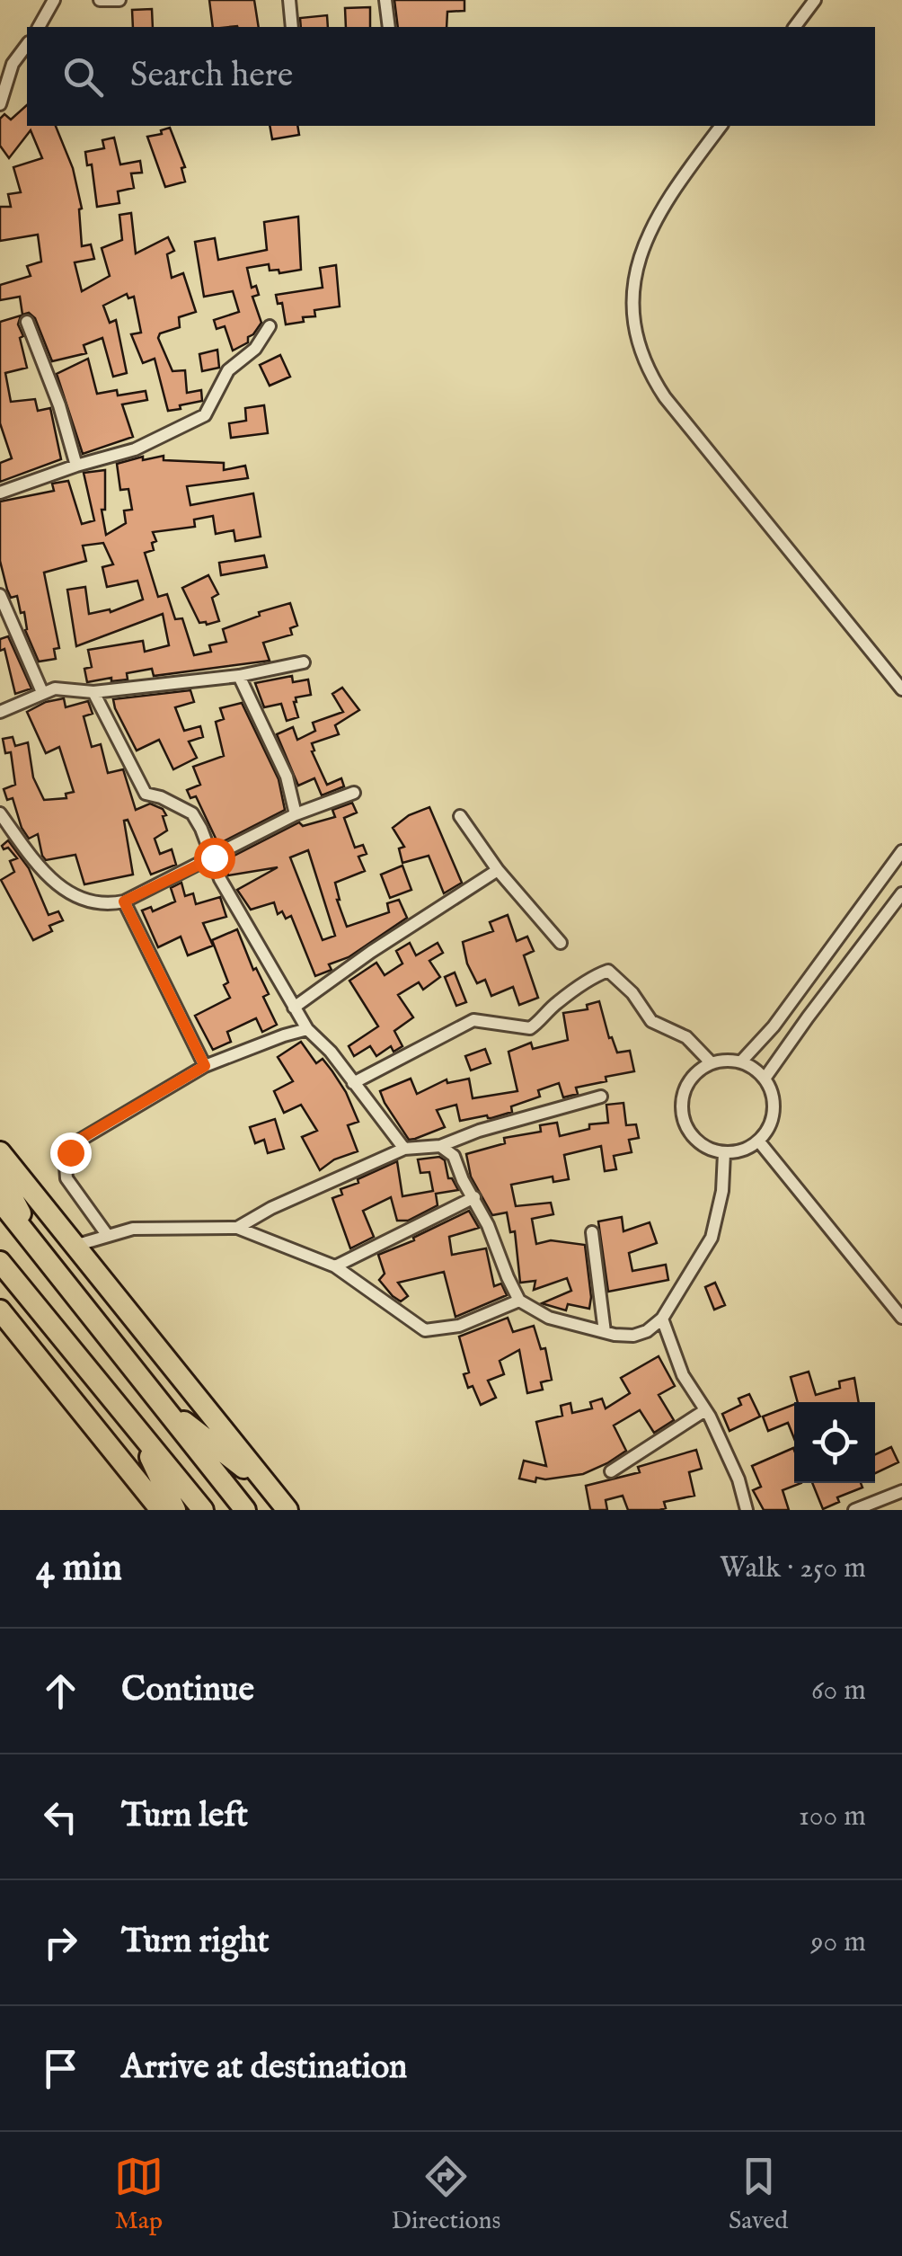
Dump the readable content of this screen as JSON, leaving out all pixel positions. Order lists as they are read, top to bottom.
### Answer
{
  "page": {
    "search": "Search here",
    "heading": ["4 min", "Walk · 250 m"],
    "list": [
      ["Continue", "60 m"],
      ["Turn left", "100 m"],
      ["Turn right", "90 m"],
      "Arrive at destination"
    ],
    "nav": ["Map", "Directions", "Saved"]
  }
}
